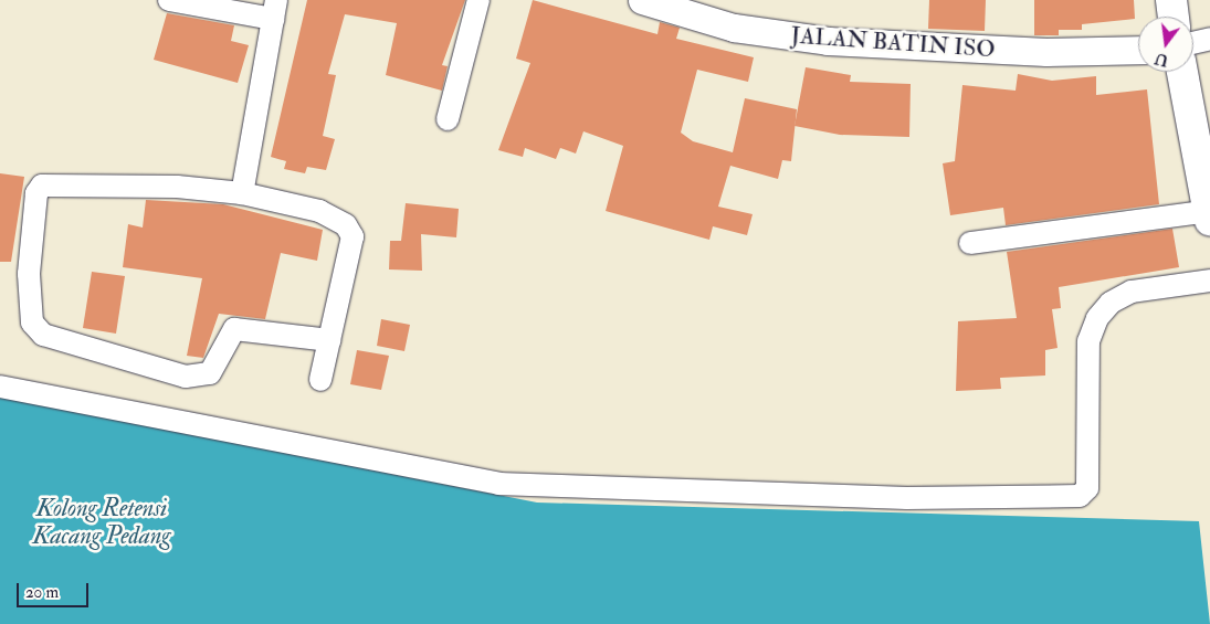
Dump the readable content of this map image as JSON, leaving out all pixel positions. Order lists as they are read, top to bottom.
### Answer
{
  "streets": {
    "street": ["JALAN BATIN ISO"]
  },
  "water": ["Kolong Retensi Kacang Pedang"],
  "scale_bar": "20 m",
  "north": "bottom"
}
